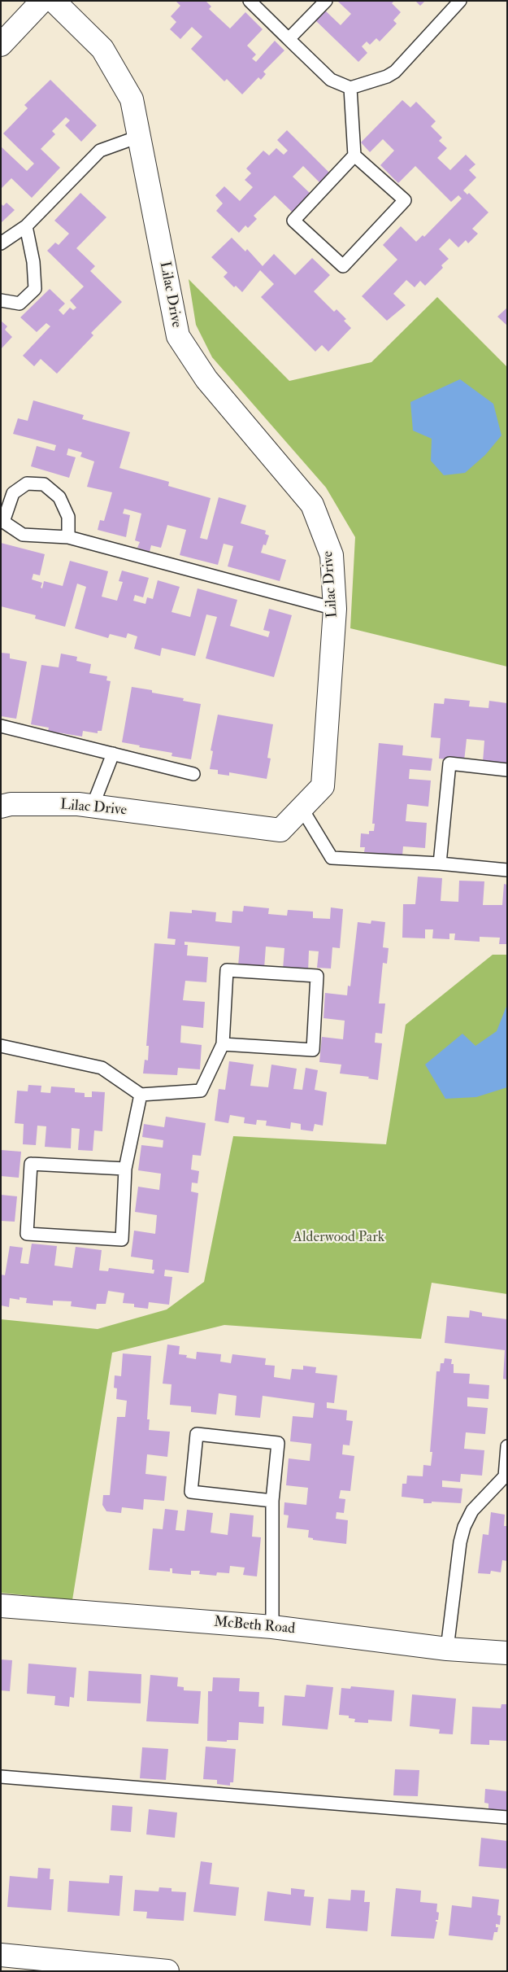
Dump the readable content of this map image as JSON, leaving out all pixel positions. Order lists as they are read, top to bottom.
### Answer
{
  "streets": {
    "street": ["Lilac Drive", "McBeth Road"]
  },
  "parks": ["Alderwood Park"]
}
